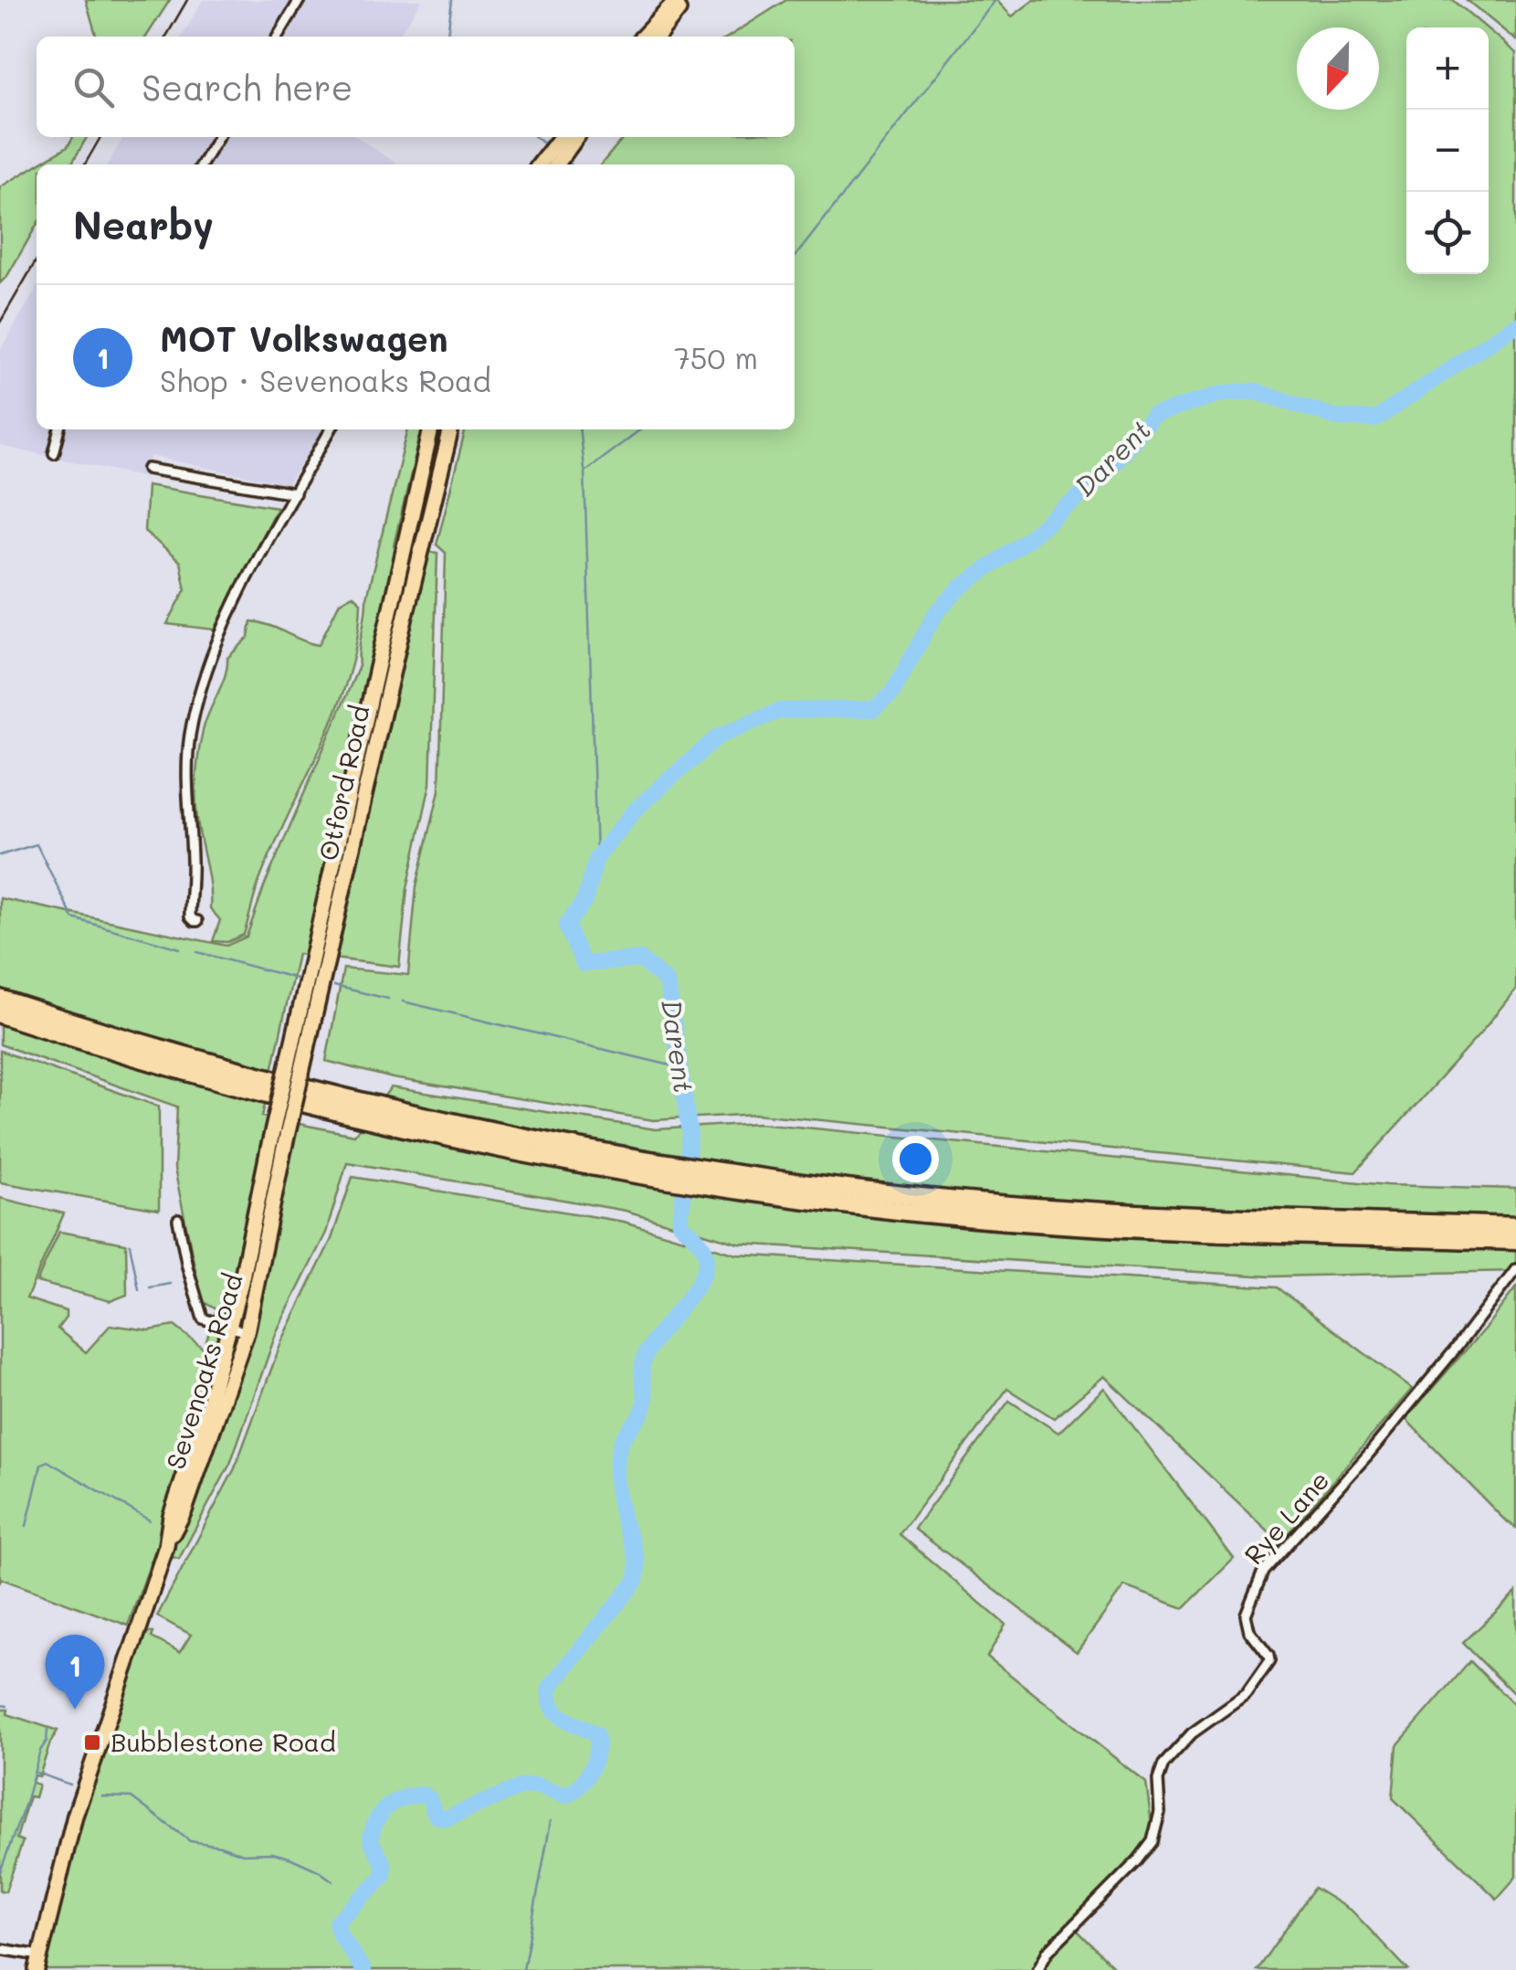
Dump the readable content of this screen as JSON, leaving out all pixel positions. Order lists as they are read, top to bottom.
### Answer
{
  "streets": {
    "main road": ["Otford Road", "Sevenoaks Road"],
    "street": ["Rye Lane"]
  },
  "crossings": [
    ["Otford Road", "Sevenoaks Road"]
  ],
  "water": ["Darent"],
  "places": {
    "transit": ["Bubblestone Road"]
  },
  "north": "bottom",
  "page": {
    "map_buttons": ["+", "−"],
    "search": "Search here",
    "heading": "Nearby",
    "list": [
      {
        "mark": "1",
        "name": "MOT Volkswagen",
        "note": "Shop · Sevenoaks Road",
        "value": "750 m"
      }
    ],
    "pins": "1"
  }
}
